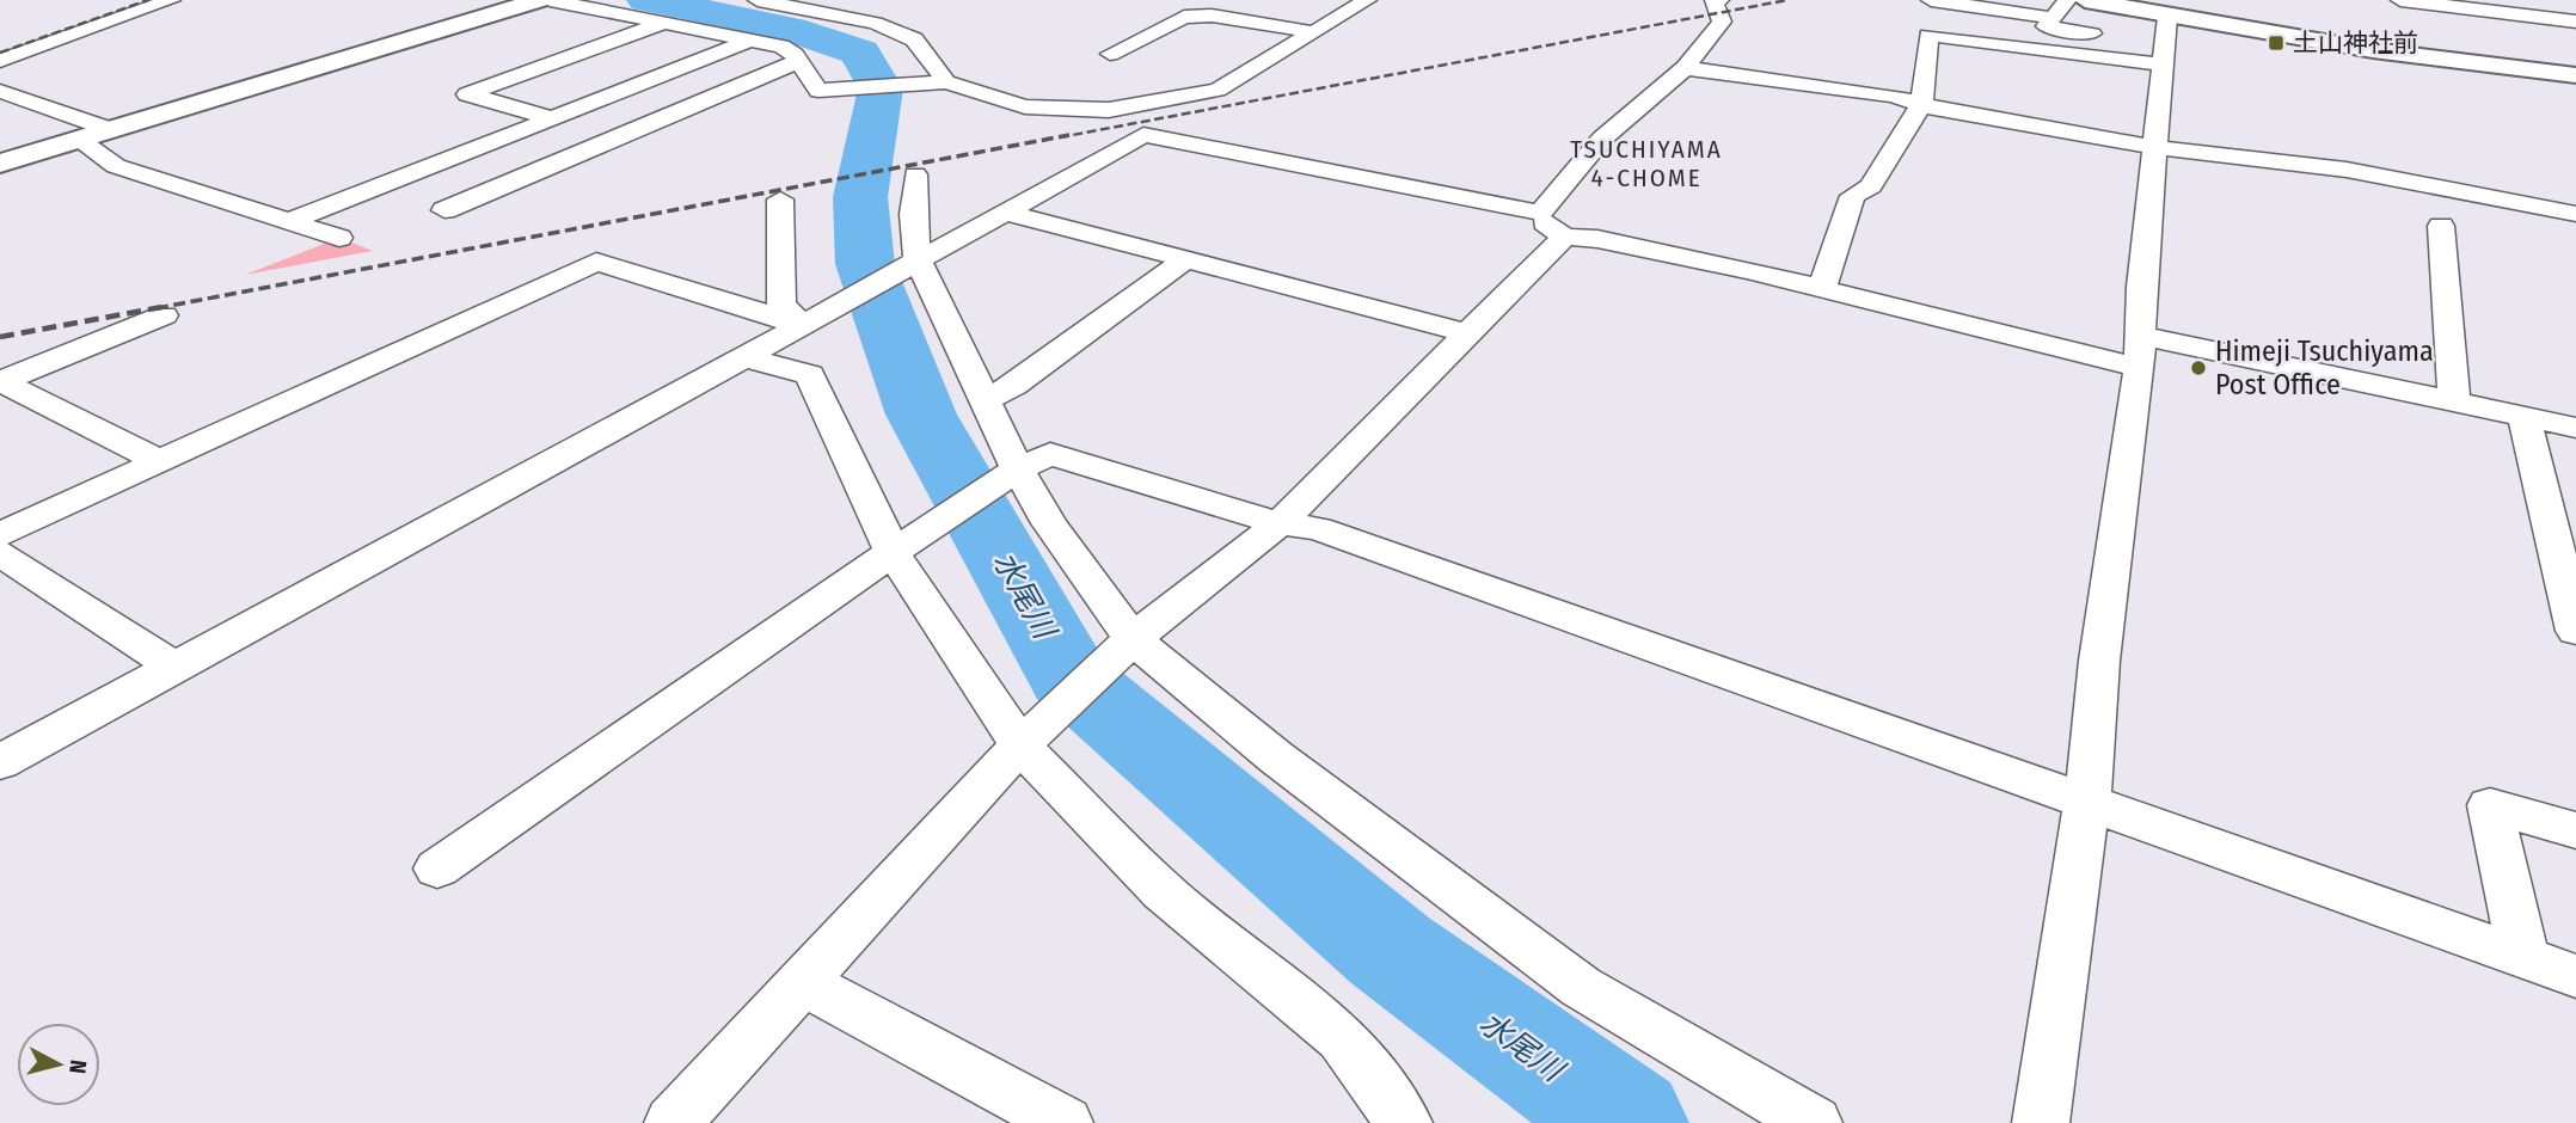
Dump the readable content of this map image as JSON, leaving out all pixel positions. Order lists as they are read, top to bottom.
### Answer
{
  "districts": ["TSUCHIYAMA 4-CHOME"],
  "water": ["水尾川"],
  "places": {
    "transit": ["土山神社前"],
    "other": ["Himeji Tsuchiyama Post Office"]
  },
  "north": "right"
}
